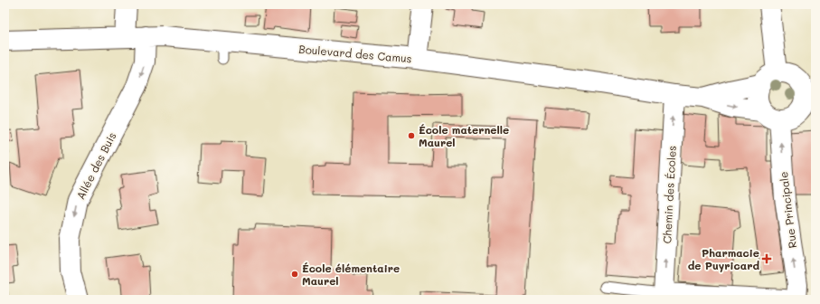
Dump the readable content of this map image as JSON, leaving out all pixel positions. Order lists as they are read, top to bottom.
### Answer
{
  "streets": {
    "street": [
      "Boulevard des Camus",
      "Allée des Buis",
      "Chemin des Écoles",
      "Rue Principale"
    ]
  },
  "crossings": [
    ["Boulevard des Camus", "Allée des Buis"],
    ["Boulevard des Camus", "Chemin des Écoles"],
    ["Boulevard des Camus", "Rue Principale"]
  ],
  "one_way": ["Allée des Buis", "Chemin des Écoles", "Rue Principale"],
  "places": {
    "other": ["École maternelle Maurel", "École élémentaire Maurel"],
    "health": ["Pharmacie de Puyricard"]
  }
}
